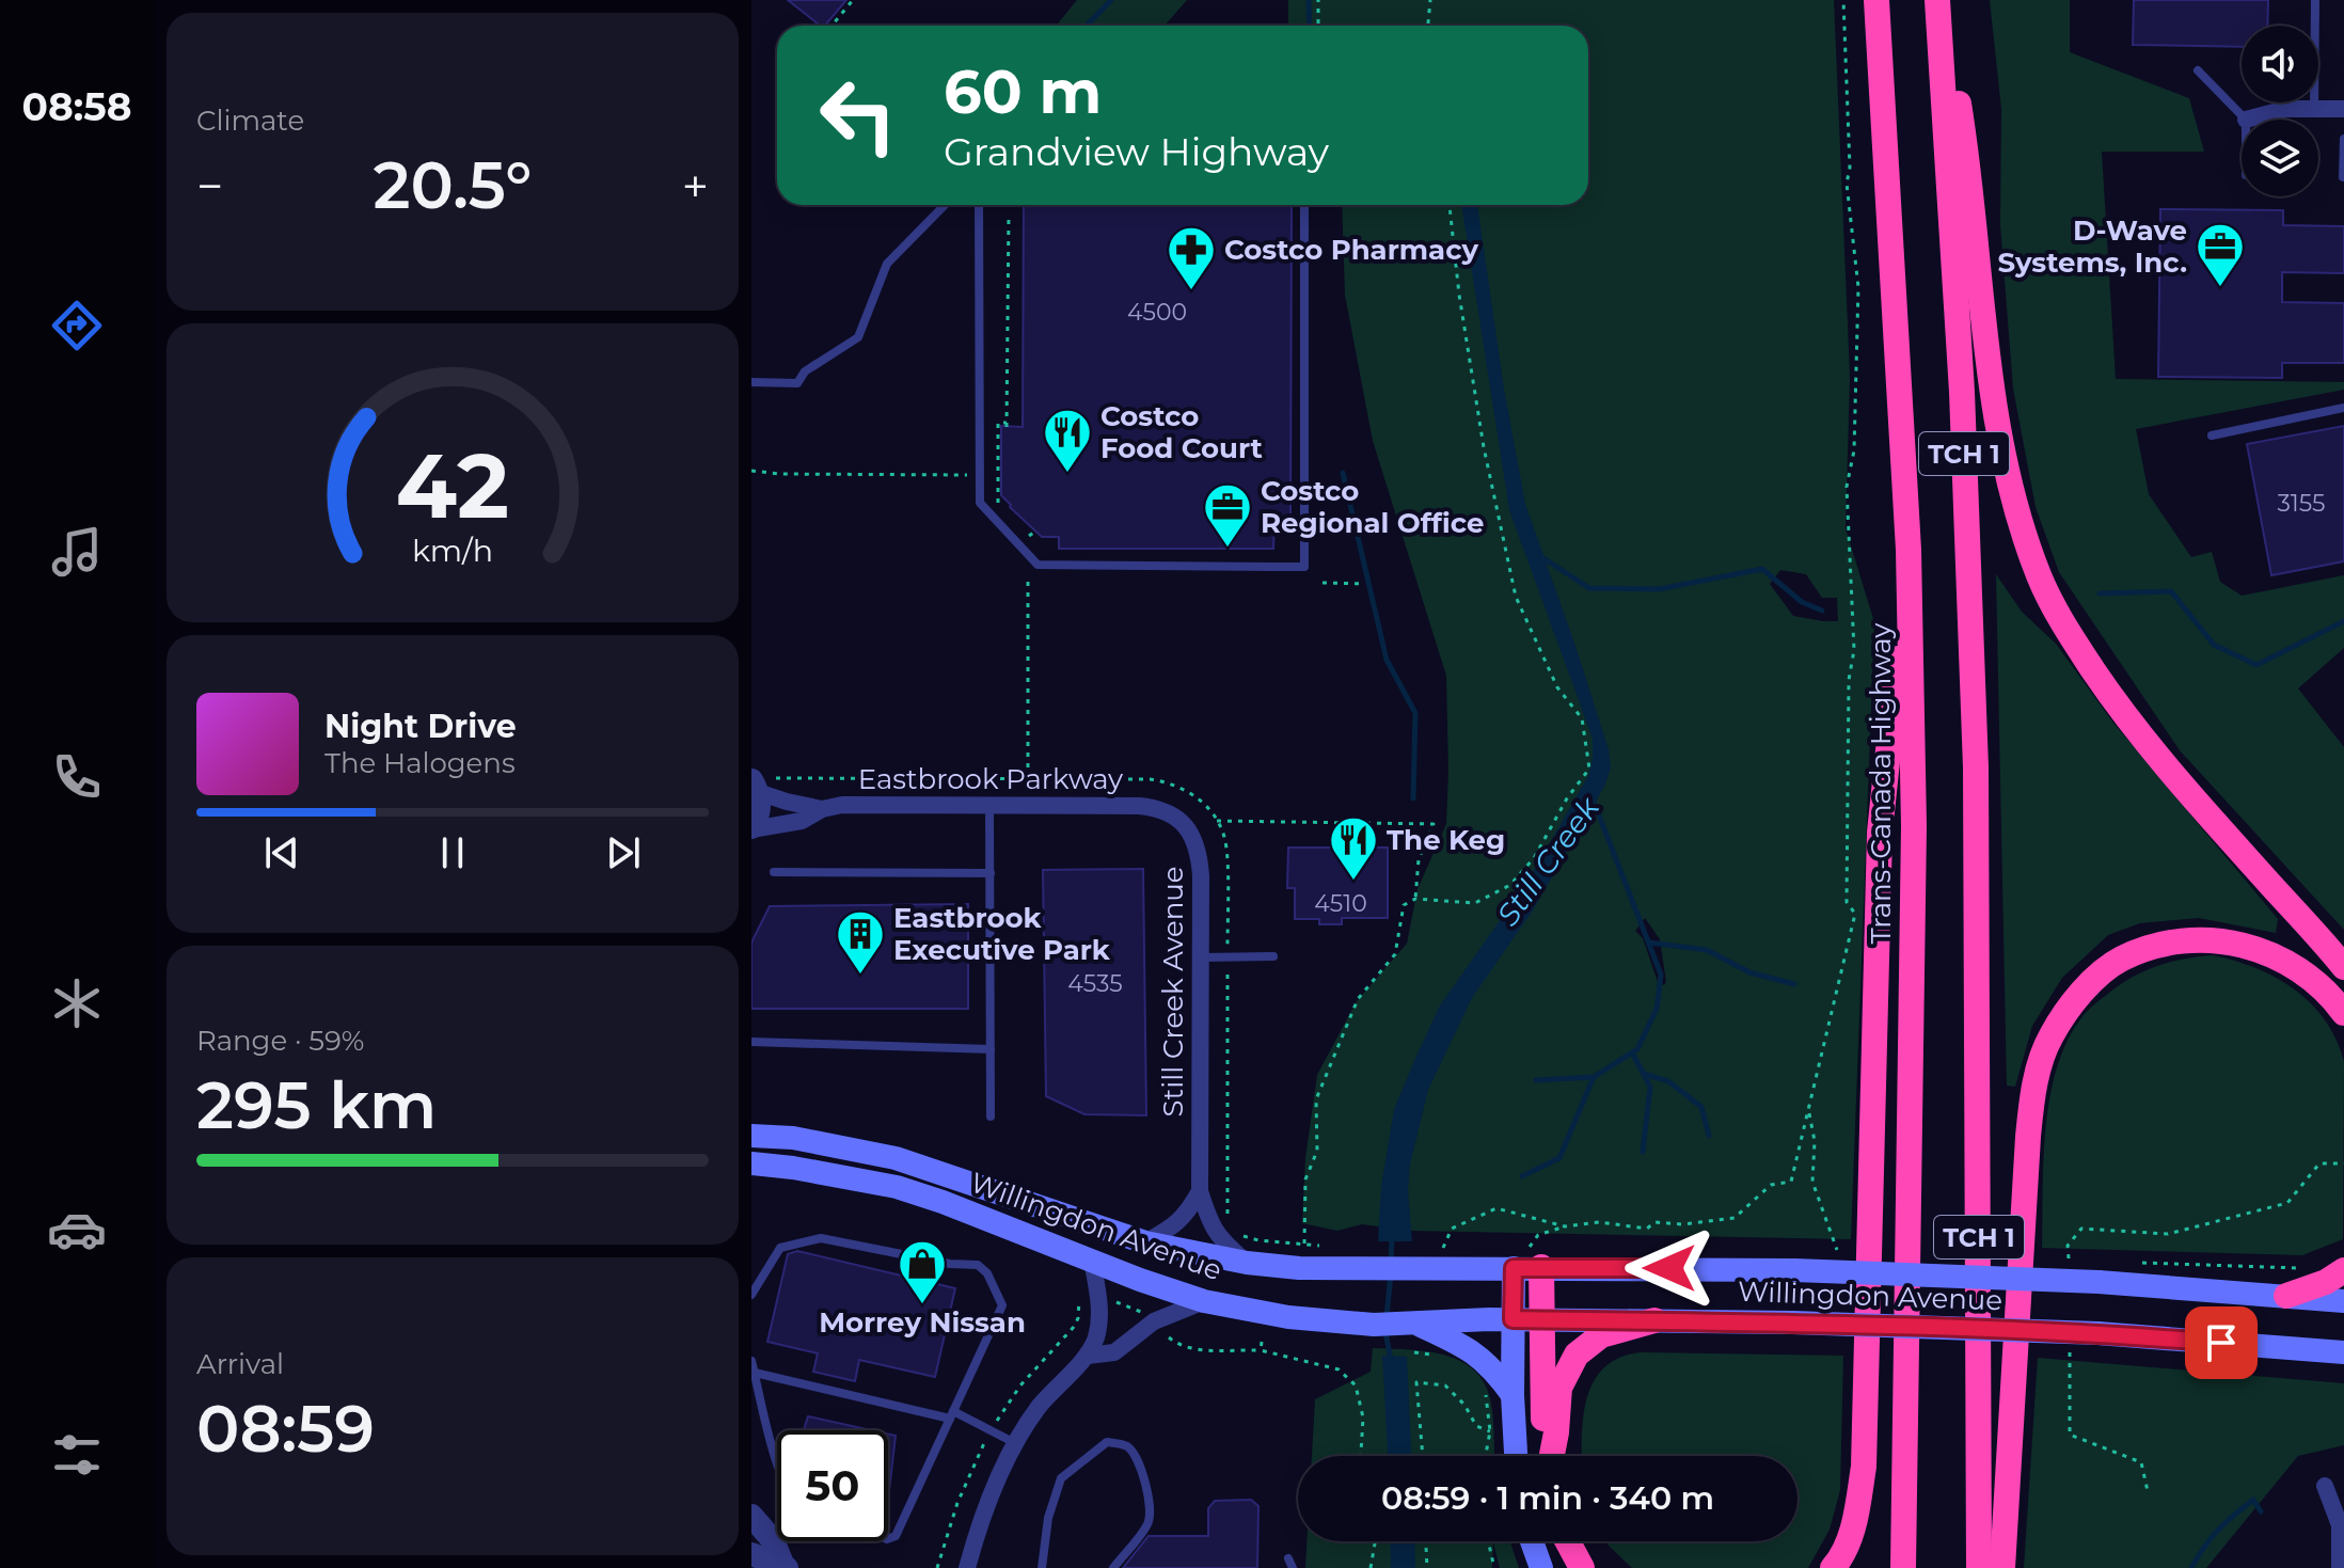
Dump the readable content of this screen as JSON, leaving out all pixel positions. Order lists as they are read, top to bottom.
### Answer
{
  "streets": {
    "highway": ["TCH 1", "Trans-Canada Highway"],
    "main road": ["Willingdon Avenue"],
    "street": ["Eastbrook Parkway", "Still Creek Avenue"]
  },
  "crossings": [
    ["Eastbrook Parkway", "Still Creek Avenue"],
    ["Still Creek Avenue", "Willingdon Avenue"]
  ],
  "water": ["Still Creek"],
  "places": {
    "office": ["D-Wave Systems, Inc.", "Costco Regional Office"],
    "pharmacy": ["Costco Pharmacy"],
    "restaurant": ["Costco Food Court", "The Keg"],
    "building": ["Eastbrook Executive Park"],
    "shop": ["Morrey Nissan"]
  },
  "house_numbers": [
    "4500",
    "3155",
    "4510",
    "4535"
  ],
  "page": {
    "tabs": "08:58",
    "tile": [
      "Climate",
      ["Range · 59%", "295 km"],
      ["Arrival", "08:59"]
    ],
    "turn": ["60 m", "Grandview Highway"],
    "heat": ["−", "20.5°", "+"],
    "song": ["Night Drive", "The Halogens"],
    "limit": "50",
    "trip": "08:59 · 1 min · 340 m",
    "gauge": ["42", "km/h"]
  }
}
